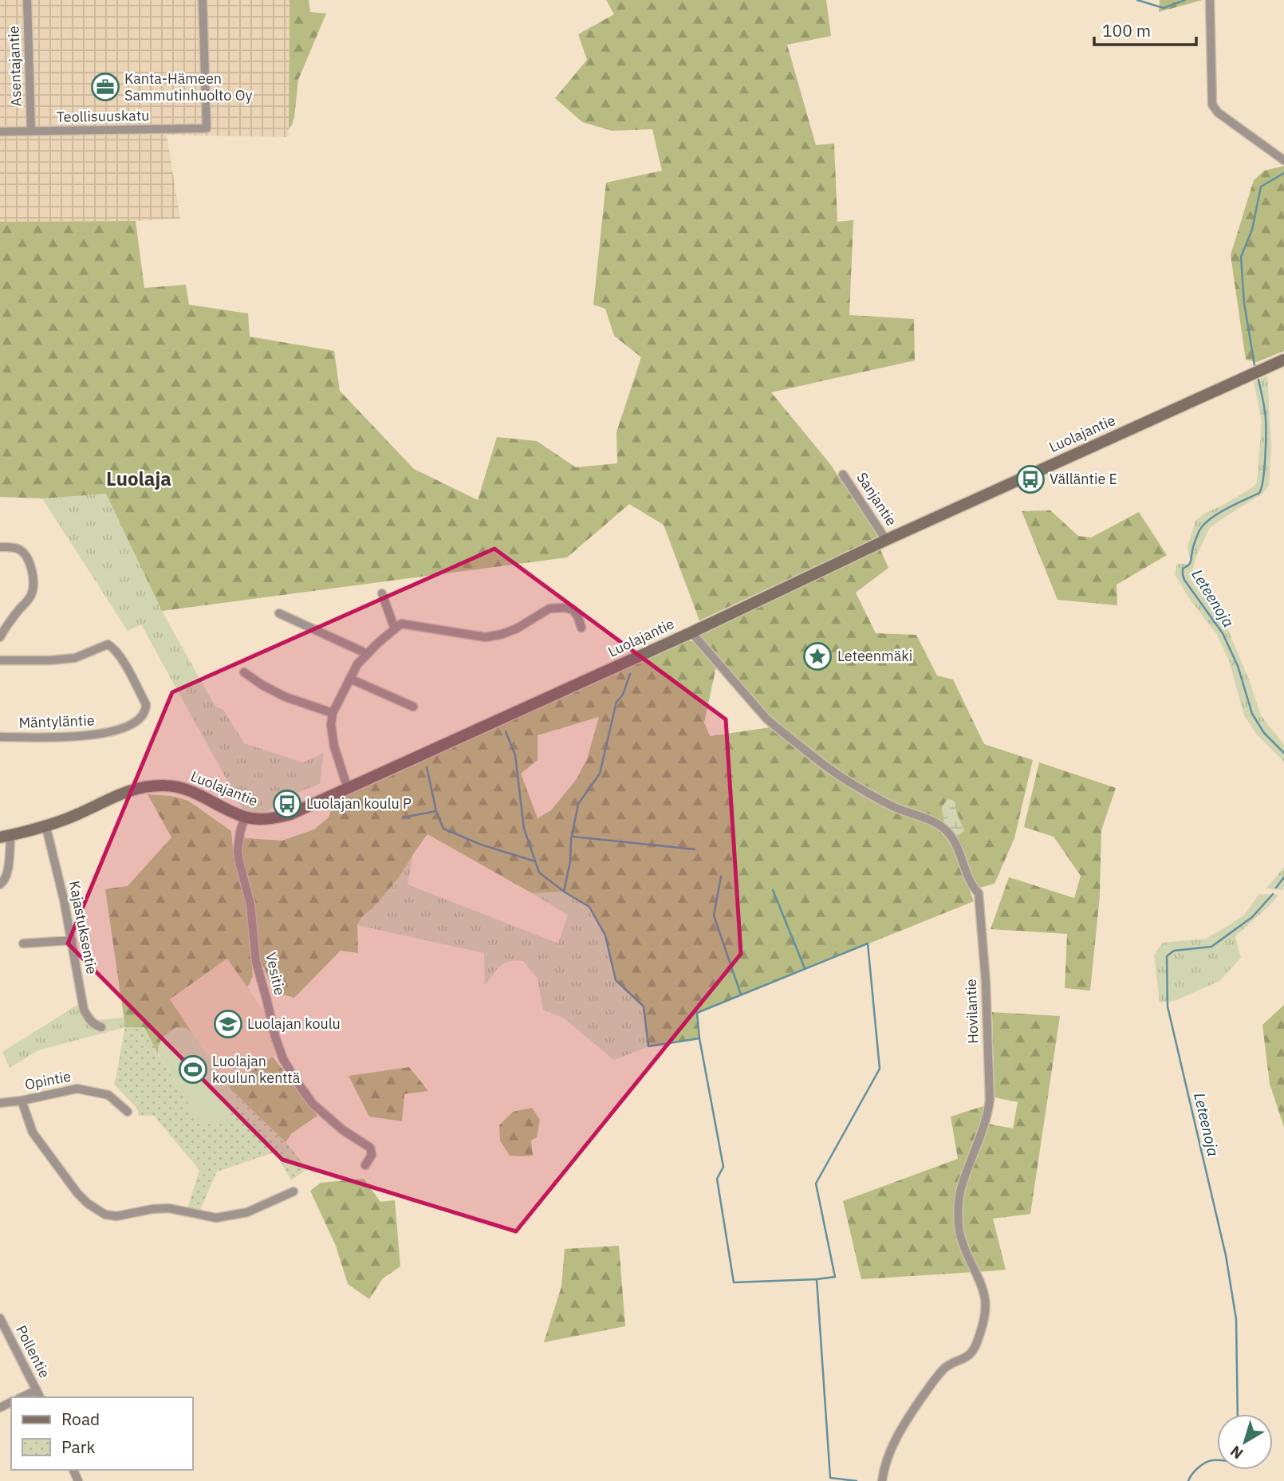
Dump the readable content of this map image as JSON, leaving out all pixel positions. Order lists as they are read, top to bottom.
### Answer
{
  "streets": {
    "main road": ["Luolajantie"],
    "street": [
      "Asentajantie",
      "Teollisuuskatu",
      "Sanjantie",
      "Mäntyläntie",
      "Kajastuksentie",
      "Vesitie",
      "Hovilantie",
      "Opintie",
      "Pollentie"
    ]
  },
  "crossings": [
    ["Asentajantie", "Teollisuuskatu"],
    ["Luolajantie", "Sanjantie"],
    ["Luolajantie", "Kajastuksentie"],
    ["Luolajantie", "Vesitie"],
    ["Luolajantie", "Hovilantie"]
  ],
  "districts": ["Luolaja"],
  "water": ["Leteenoja"],
  "places": {
    "office": ["Kanta-Hämeen Sammutinhuolto Oy"],
    "bus stop": ["Välläntie E", "Luolajan koulu P"],
    "place": ["Leteenmäki"],
    "school or university": ["Luolajan koulu"],
    "sports": ["Luolajan koulun kenttä"]
  },
  "legend": ["Road", "Park"],
  "scale_bar": "100 m",
  "north": "bottom left"
}
